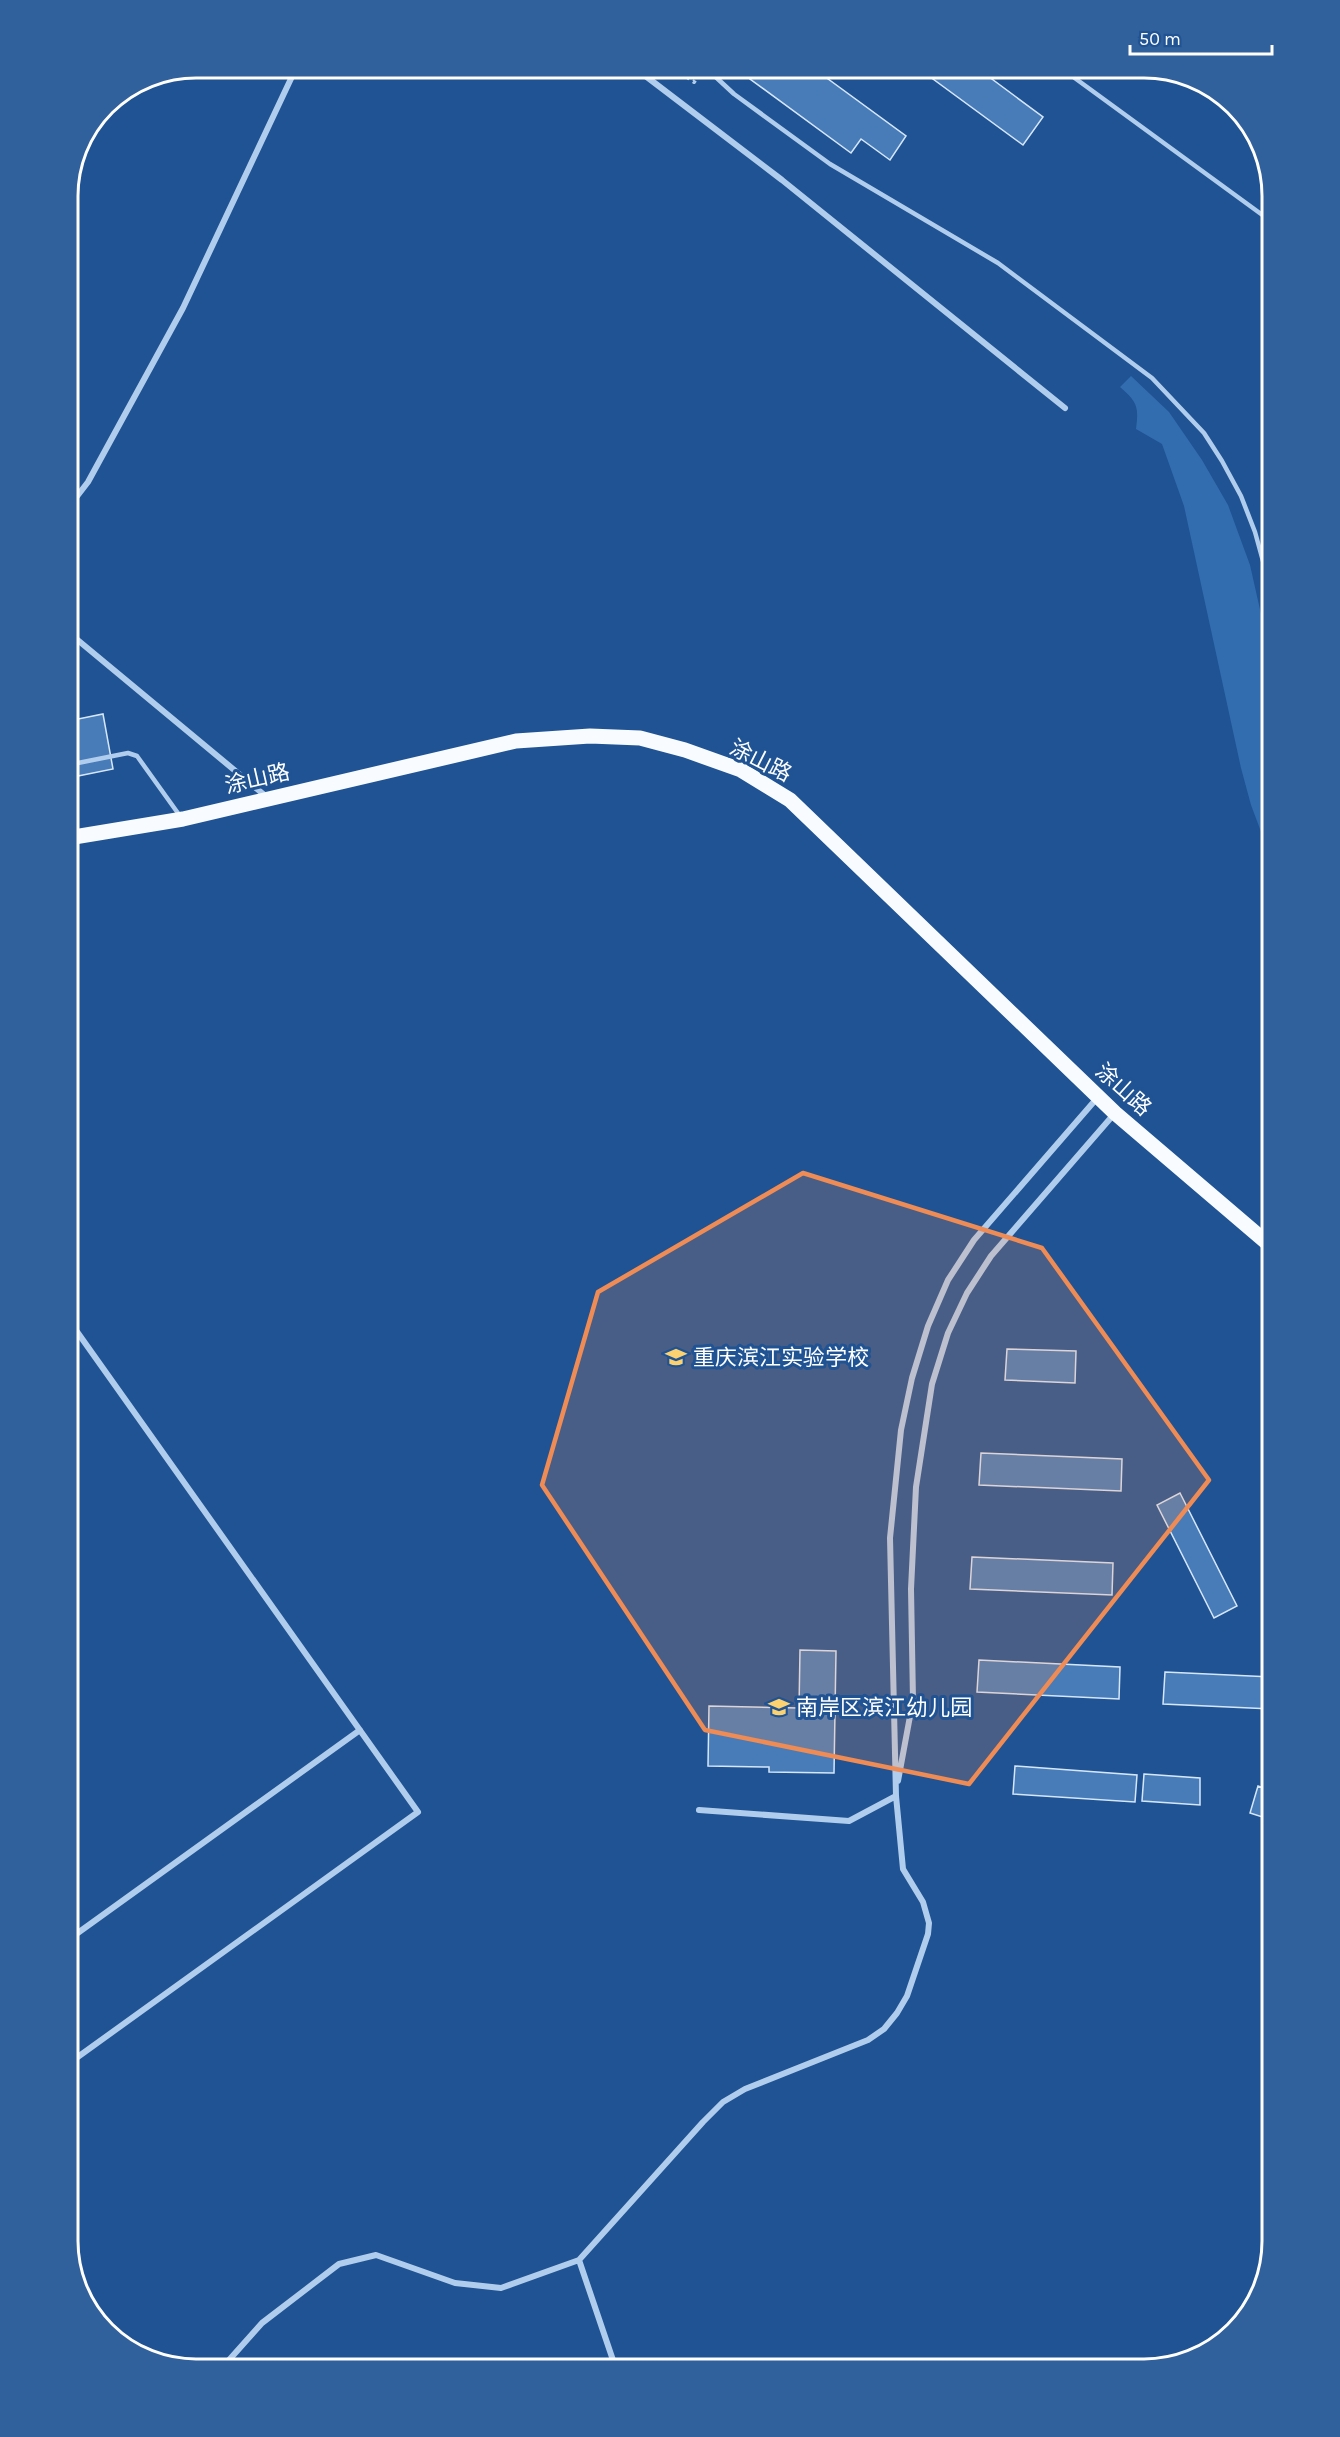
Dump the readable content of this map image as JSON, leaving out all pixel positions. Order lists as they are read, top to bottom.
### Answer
{
  "streets": {
    "main road": ["涂山路"]
  },
  "places": {
    "school or university": ["重庆滨江实验学校", "南岸区滨江幼儿园"]
  },
  "scale_bar": "50 m"
}
